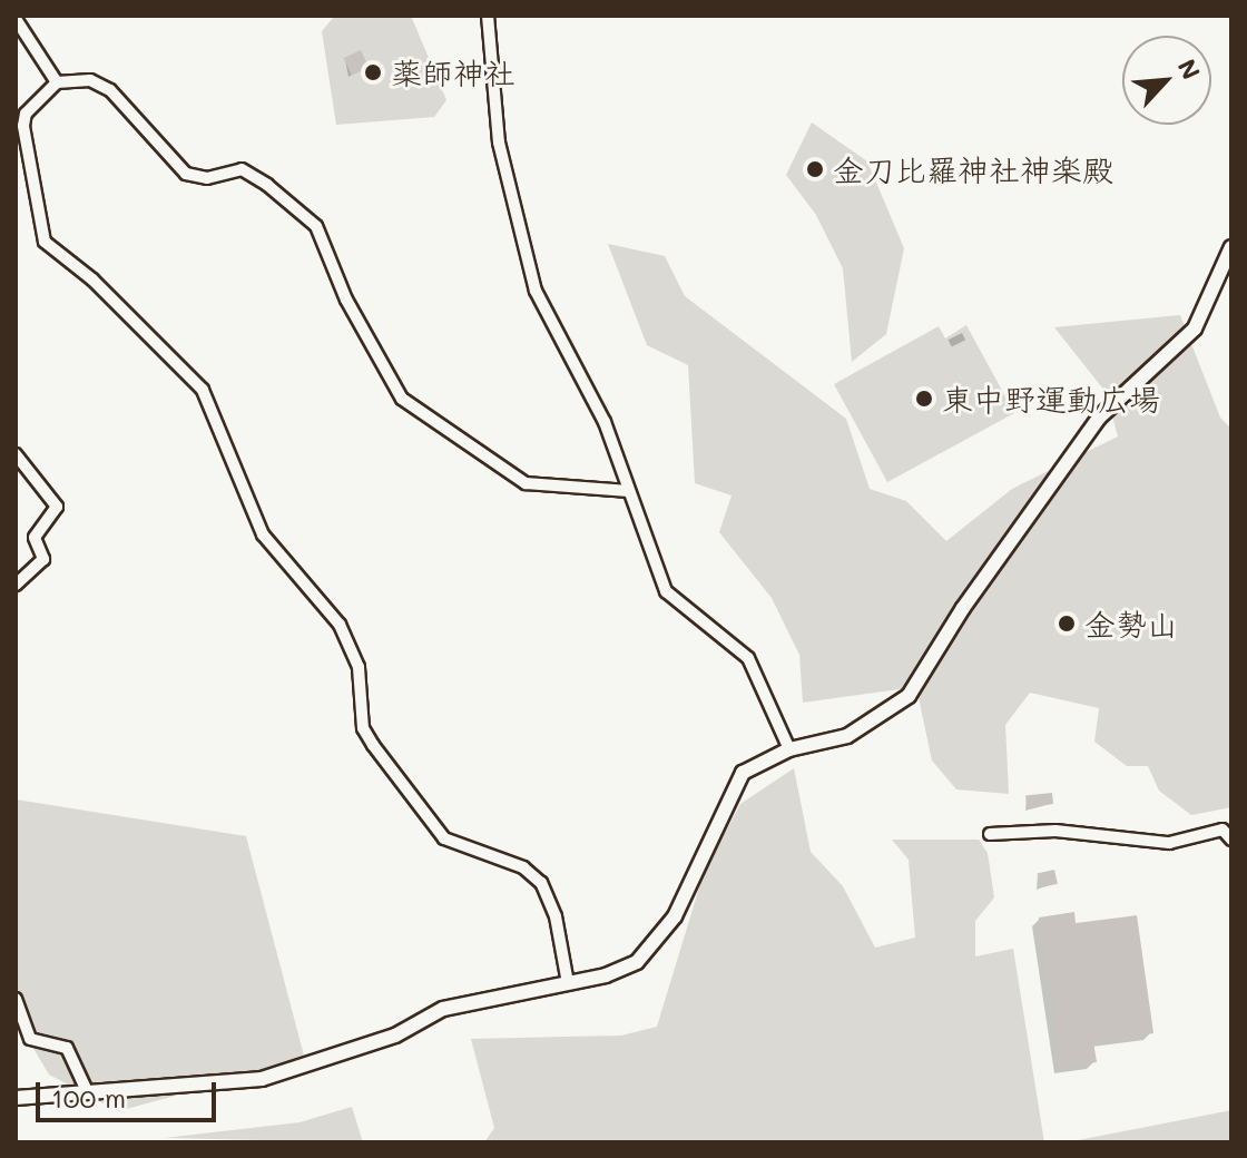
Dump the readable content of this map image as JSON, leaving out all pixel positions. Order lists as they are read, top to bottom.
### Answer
{
  "places": [
    "薬師神社",
    "金刀比羅神社神楽殿",
    "東中野運動広場",
    "金勢山"
  ],
  "scale_bar": "100 m",
  "north": "top right"
}
